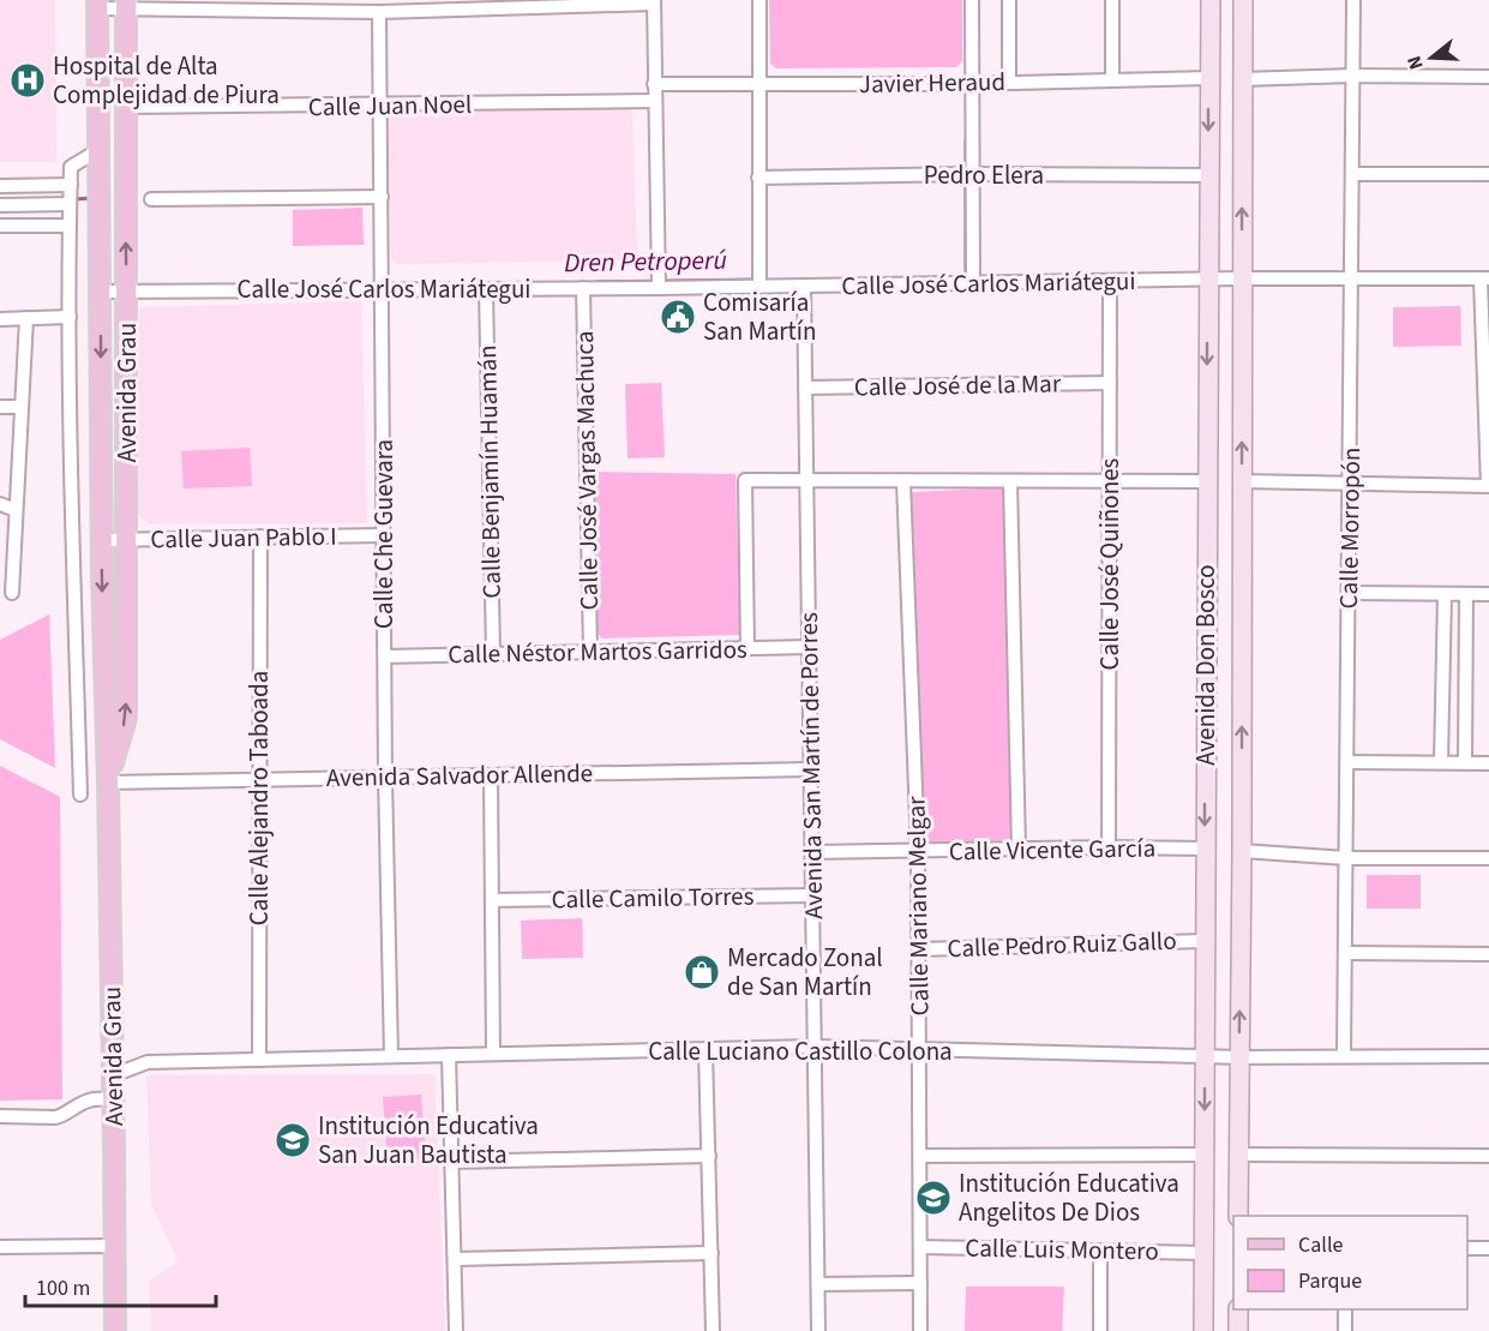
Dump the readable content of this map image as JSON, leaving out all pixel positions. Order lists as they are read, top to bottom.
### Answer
{
  "streets": {
    "main road": ["Avenida Grau"],
    "street": [
      "Javier Heraud",
      "Calle Juan Noel",
      "Pedro Elera",
      "Calle José Carlos Mariátegui",
      "Calle José de la Mar",
      "Calle José Vargas Machuca",
      "Calle Benjamín Huamán",
      "Calle Morropón",
      "Calle Che Guevara",
      "Calle Juan Pablo I",
      "Calle José Quiñones",
      "Calle Néstor Martos Garridos",
      "Avenida Don Bosco",
      "Avenida San Martín de Porres",
      "Avenida Salvador Allende",
      "Calle Alejandro Taboada",
      "Calle Vicente García",
      "Calle Camilo Torres",
      "Calle Mariano Melgar",
      "Calle Pedro Ruiz Gallo",
      "Calle Luciano Castillo Colona",
      "Calle Luis Montero"
    ]
  },
  "crossings": [
    ["Javier Heraud", "Avenida Don Bosco"],
    ["Calle Juan Noel", "Avenida Grau"],
    ["Calle Juan Noel", "Calle Che Guevara"],
    ["Pedro Elera", "Avenida Don Bosco"],
    ["Calle José Carlos Mariátegui", "Avenida Grau"],
    ["Calle José Carlos Mariátegui", "Calle José Vargas Machuca"],
    ["Calle José Carlos Mariátegui", "Calle Benjamín Huamán"],
    ["Calle José Carlos Mariátegui", "Calle Morropón"],
    ["Calle José Carlos Mariátegui", "Calle Che Guevara"],
    ["Calle José Carlos Mariátegui", "Calle José Quiñones"],
    ["Calle José Carlos Mariátegui", "Avenida Don Bosco"],
    ["Calle José Carlos Mariátegui", "Avenida San Martín de Porres"],
    ["Calle José de la Mar", "Calle José Quiñones"],
    ["Calle José de la Mar", "Avenida San Martín de Porres"],
    ["Avenida Grau", "Calle Juan Pablo I"],
    ["Avenida Grau", "Avenida Salvador Allende"],
    ["Avenida Grau", "Calle Luciano Castillo Colona"],
    ["Calle José Vargas Machuca", "Calle Néstor Martos Garridos"],
    ["Calle Benjamín Huamán", "Calle Néstor Martos Garridos"],
    ["Calle Morropón", "Calle Luciano Castillo Colona"],
    ["Calle Che Guevara", "Calle Juan Pablo I"],
    ["Calle Che Guevara", "Calle Néstor Martos Garridos"],
    ["Calle Che Guevara", "Avenida Salvador Allende"],
    ["Calle Che Guevara", "Calle Luciano Castillo Colona"],
    ["Calle Juan Pablo I", "Calle Alejandro Taboada"],
    ["Calle José Quiñones", "Calle Vicente García"],
    ["Calle Néstor Martos Garridos", "Avenida San Martín de Porres"],
    ["Avenida Don Bosco", "Calle Vicente García"],
    ["Avenida Don Bosco", "Calle Pedro Ruiz Gallo"],
    ["Avenida Don Bosco", "Calle Luciano Castillo Colona"],
    ["Avenida Don Bosco", "Calle Luis Montero"],
    ["Avenida San Martín de Porres", "Avenida Salvador Allende"],
    ["Avenida San Martín de Porres", "Calle Vicente García"],
    ["Avenida San Martín de Porres", "Calle Camilo Torres"],
    ["Avenida San Martín de Porres", "Calle Luciano Castillo Colona"],
    ["Avenida Salvador Allende", "Calle Alejandro Taboada"],
    ["Calle Alejandro Taboada", "Calle Luciano Castillo Colona"],
    ["Calle Vicente García", "Calle Mariano Melgar"],
    ["Calle Mariano Melgar", "Calle Pedro Ruiz Gallo"],
    ["Calle Mariano Melgar", "Calle Luciano Castillo Colona"],
    ["Calle Mariano Melgar", "Calle Luis Montero"]
  ],
  "water": ["Dren Petroperú"],
  "places": {
    "hospital": ["Hospital de Alta Complejidad de Piura"],
    "public building": ["Comisaría San Martín"],
    "shop": ["Mercado Zonal de San Martín"],
    "school or university": ["Institución Educativa San Juan Bautista", "Institución Educativa Angelitos De Dios"]
  },
  "legend": ["Calle", "Parque"],
  "scale_bar": "100 m",
  "north": "left"
}
